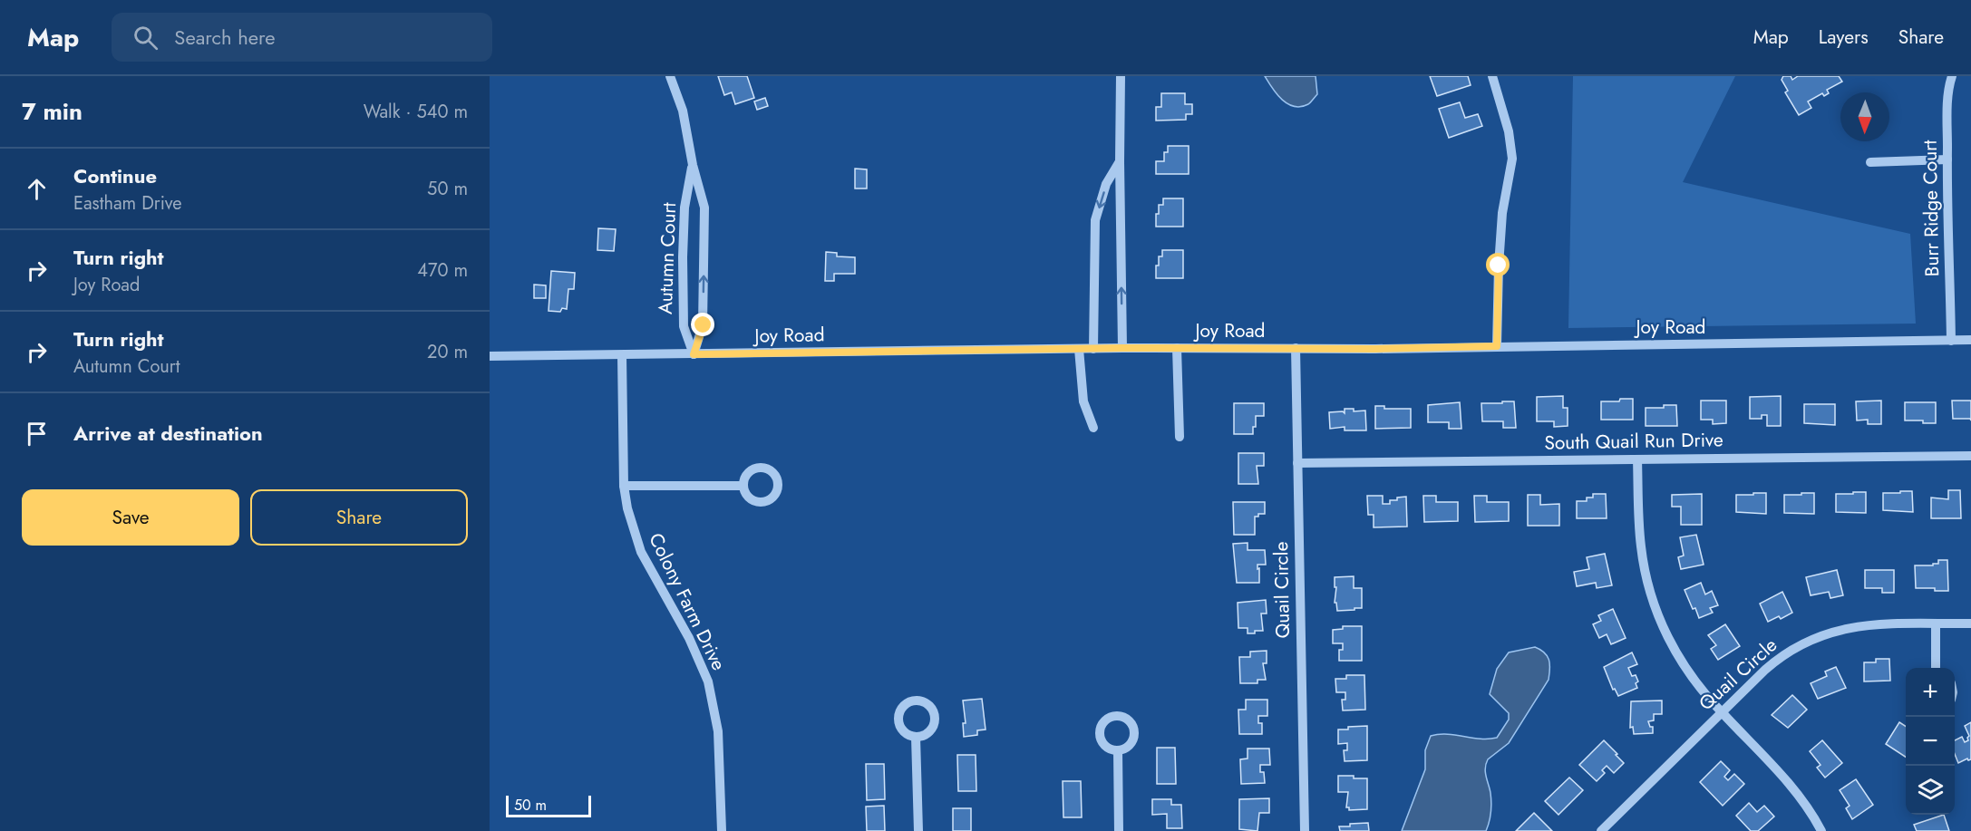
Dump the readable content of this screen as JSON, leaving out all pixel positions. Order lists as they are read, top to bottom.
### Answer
{
  "streets": {
    "street": [
      "Burr Ridge Court",
      "Autumn Court",
      "Joy Road",
      "South Quail Run Drive",
      "Quail Circle",
      "Colony Farm Drive"
    ]
  },
  "crossings": [
    ["Burr Ridge Court", "Joy Road"],
    ["Autumn Court", "Joy Road"],
    ["Joy Road", "Quail Circle"],
    ["Joy Road", "Colony Farm Drive"],
    ["South Quail Run Drive", "Quail Circle"]
  ],
  "scale_bar": "50 m",
  "north": "bottom",
  "page": {
    "header": "Map",
    "search": "Search here",
    "nav": ["Map", "Layers", "Share"],
    "heading": ["7 min", "Walk · 540 m"],
    "list": [
      ["Continue", "Eastham Drive", "50 m"],
      ["Turn right", "Joy Road", "470 m"],
      ["Turn right", "Autumn Court", "20 m"],
      "Arrive at destination"
    ],
    "buttons": ["Save", "Share"],
    "map_buttons": ["+", "−"],
    "scale": "50 m"
  }
}
